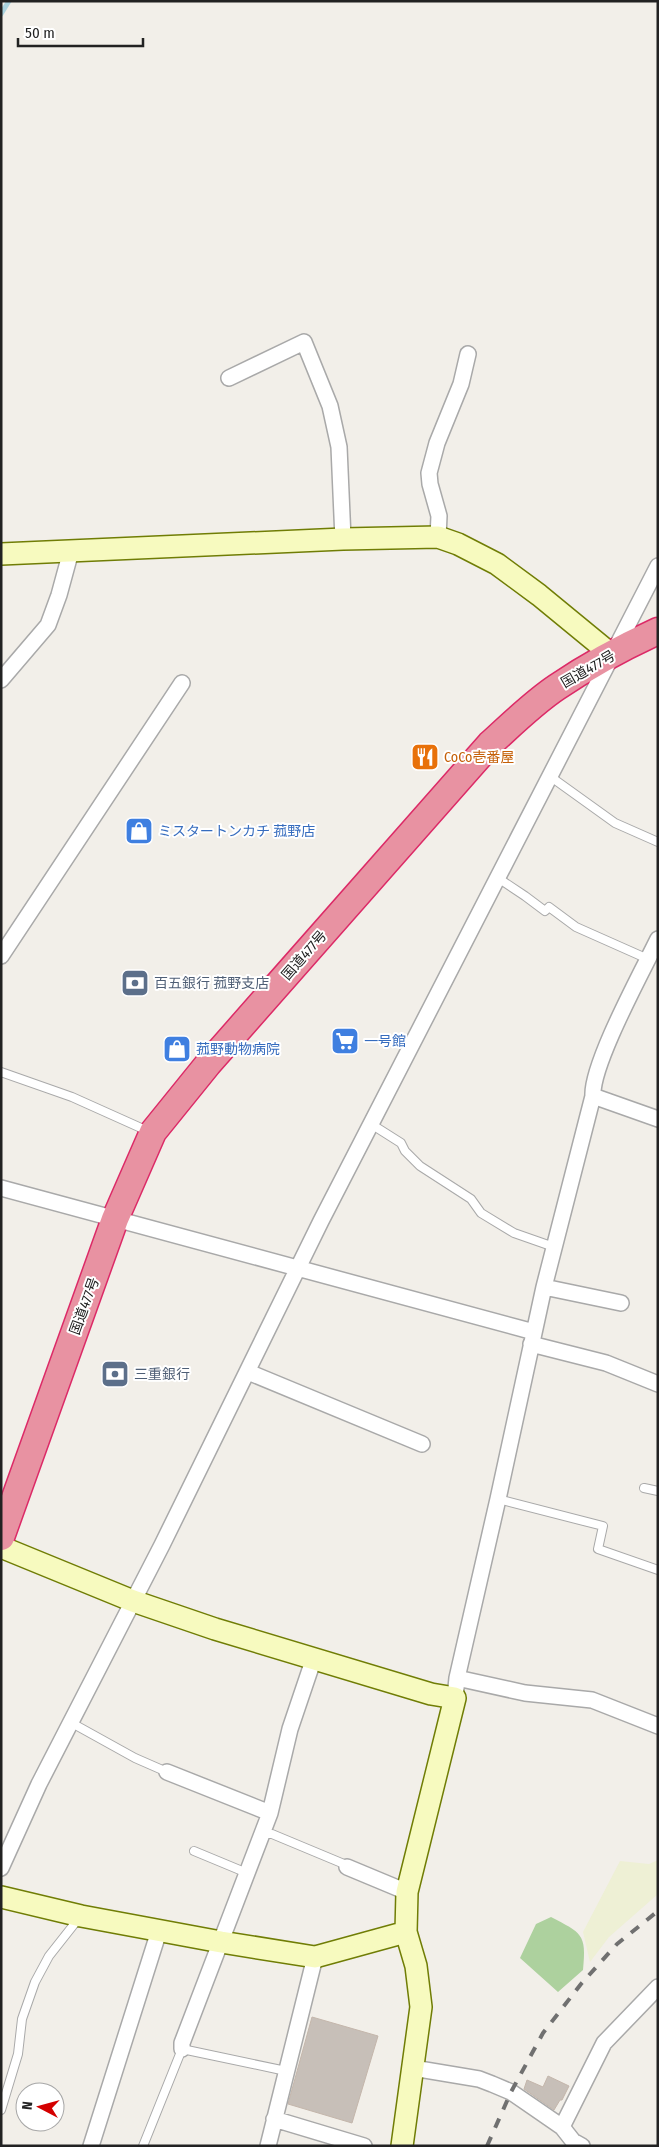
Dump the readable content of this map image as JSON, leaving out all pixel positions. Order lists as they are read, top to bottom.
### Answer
{
  "streets": {
    "highway": ["国道477号"]
  },
  "places": {
    "restaurant": ["CoCo壱番屋"],
    "shop": ["ミスタートンカチ 菰野店", "菰野動物病院"],
    "bank": ["百五銀行 菰野支店", "三重銀行"],
    "supermarket": ["一号館"]
  },
  "scale_bar": "50 m",
  "north": "left"
}
